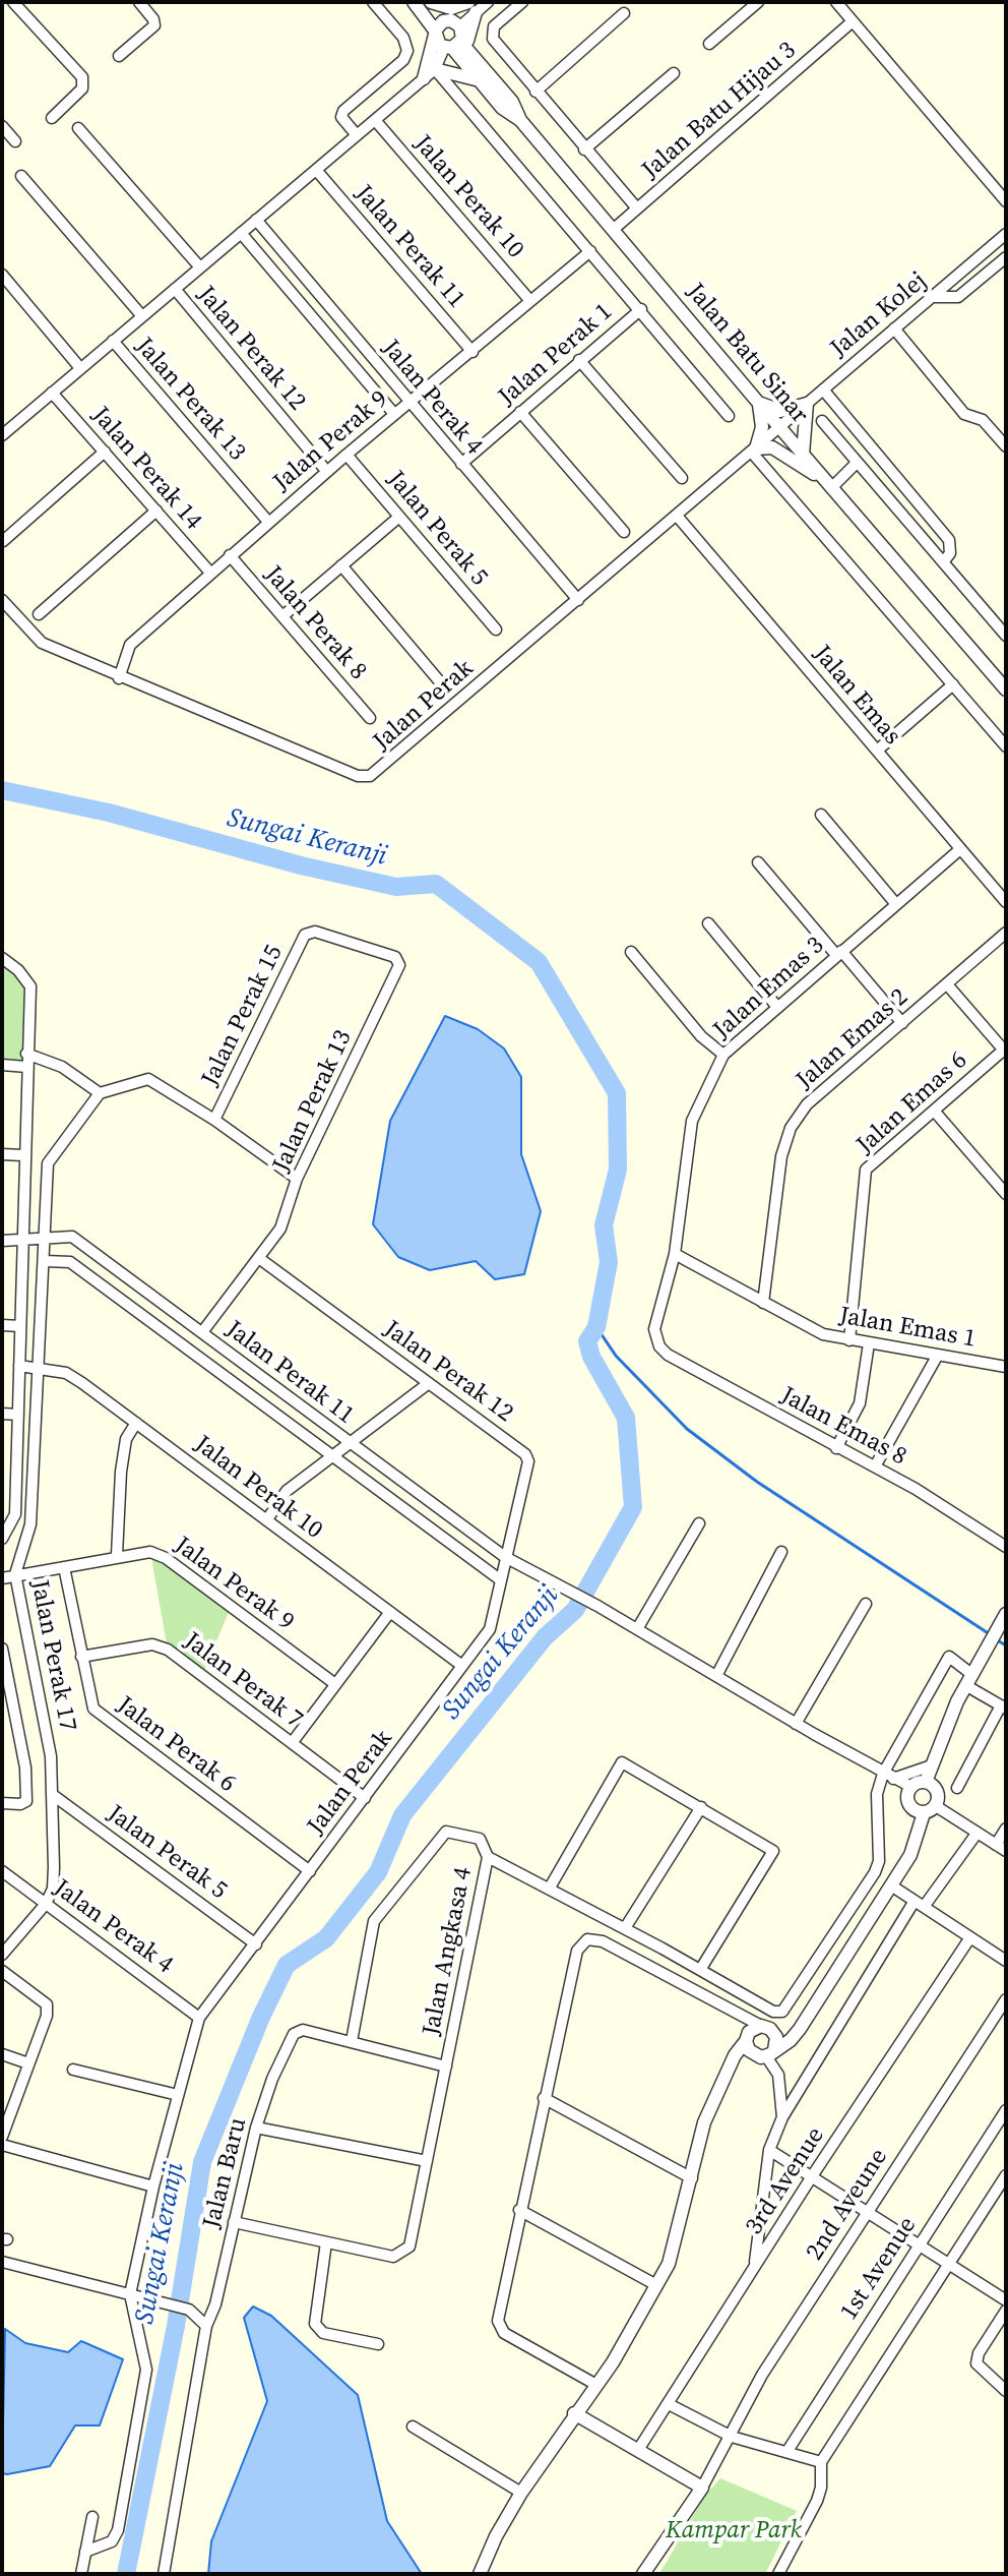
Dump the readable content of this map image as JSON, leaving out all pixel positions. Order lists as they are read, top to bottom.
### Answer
{
  "streets": {
    "street": [
      "Jalan Batu Hijau 3",
      "Jalan Perak 10",
      "Jalan Perak 11",
      "Jalan Kolej",
      "Jalan Perak 12",
      "Jalan Batu Sinar",
      "Jalan Perak 1",
      "Jalan Perak 4",
      "Jalan Perak 13",
      "Jalan Perak 9",
      "Jalan Perak 14",
      "Jalan Perak 5",
      "Jalan Perak 8",
      "Jalan Emas",
      "Jalan Perak",
      "Jalan Emas 3",
      "Jalan Perak 15",
      "Jalan Emas 2",
      "Jalan Emas 6",
      "Jalan Emas 1",
      "Jalan Emas 8",
      "Jalan Perak 17",
      "Jalan Perak 7",
      "Jalan Perak 6",
      "Jalan Angkasa 4",
      "Jalan Baru",
      "3rd Avenue",
      "2nd Aveune",
      "1st Avenue"
    ]
  },
  "crossings": [
    ["Jalan Batu Hijau 3", "Jalan Batu Sinar"],
    ["Jalan Perak 10", "Jalan Perak 9"],
    ["Jalan Perak 10", "Jalan Perak"],
    ["Jalan Perak 10", "Jalan Perak 17"],
    ["Jalan Perak 11", "Jalan Perak 12"],
    ["Jalan Perak 11", "Jalan Perak 13"],
    ["Jalan Perak 11", "Jalan Perak 9"],
    ["Jalan Perak 11", "Jalan Perak"],
    ["Jalan Perak 11", "Jalan Perak 17"],
    ["Jalan Kolej", "Jalan Batu Sinar"],
    ["Jalan Kolej", "Jalan Perak"],
    ["Jalan Perak 12", "Jalan Perak 13"],
    ["Jalan Perak 12", "Jalan Perak 9"],
    ["Jalan Perak 12", "Jalan Perak"],
    ["Jalan Batu Sinar", "Jalan Perak"],
    ["Jalan Perak 1", "Jalan Perak 4"],
    ["Jalan Perak 4", "Jalan Perak 9"],
    ["Jalan Perak 4", "Jalan Perak"],
    ["Jalan Perak 4", "Jalan Perak 17"],
    ["Jalan Perak 13", "Jalan Perak 9"],
    ["Jalan Perak 13", "Jalan Perak 15"],
    ["Jalan Perak 9", "Jalan Perak 14"],
    ["Jalan Perak 9", "Jalan Perak 5"],
    ["Jalan Perak 9", "Jalan Perak 8"],
    ["Jalan Perak 9", "Jalan Perak"],
    ["Jalan Perak 9", "Jalan Perak 17"],
    ["Jalan Perak 9", "Jalan Perak 6"],
    ["Jalan Perak 5", "Jalan Perak"],
    ["Jalan Perak 5", "Jalan Perak 17"],
    ["Jalan Emas", "Jalan Perak"],
    ["Jalan Emas", "Jalan Emas 3"],
    ["Jalan Perak", "Jalan Perak 7"],
    ["Jalan Perak", "Jalan Perak 6"],
    ["Jalan Emas 3", "Jalan Emas 1"],
    ["Jalan Emas 3", "Jalan Emas 8"],
    ["Jalan Emas 2", "Jalan Emas 1"],
    ["Jalan Emas 6", "Jalan Emas 1"],
    ["Jalan Perak 7", "Jalan Perak 6"],
    ["Jalan Angkasa 4", "Jalan Baru"]
  ],
  "water": ["Sungai Keranji"],
  "parks": ["Kampar Park"]
}
